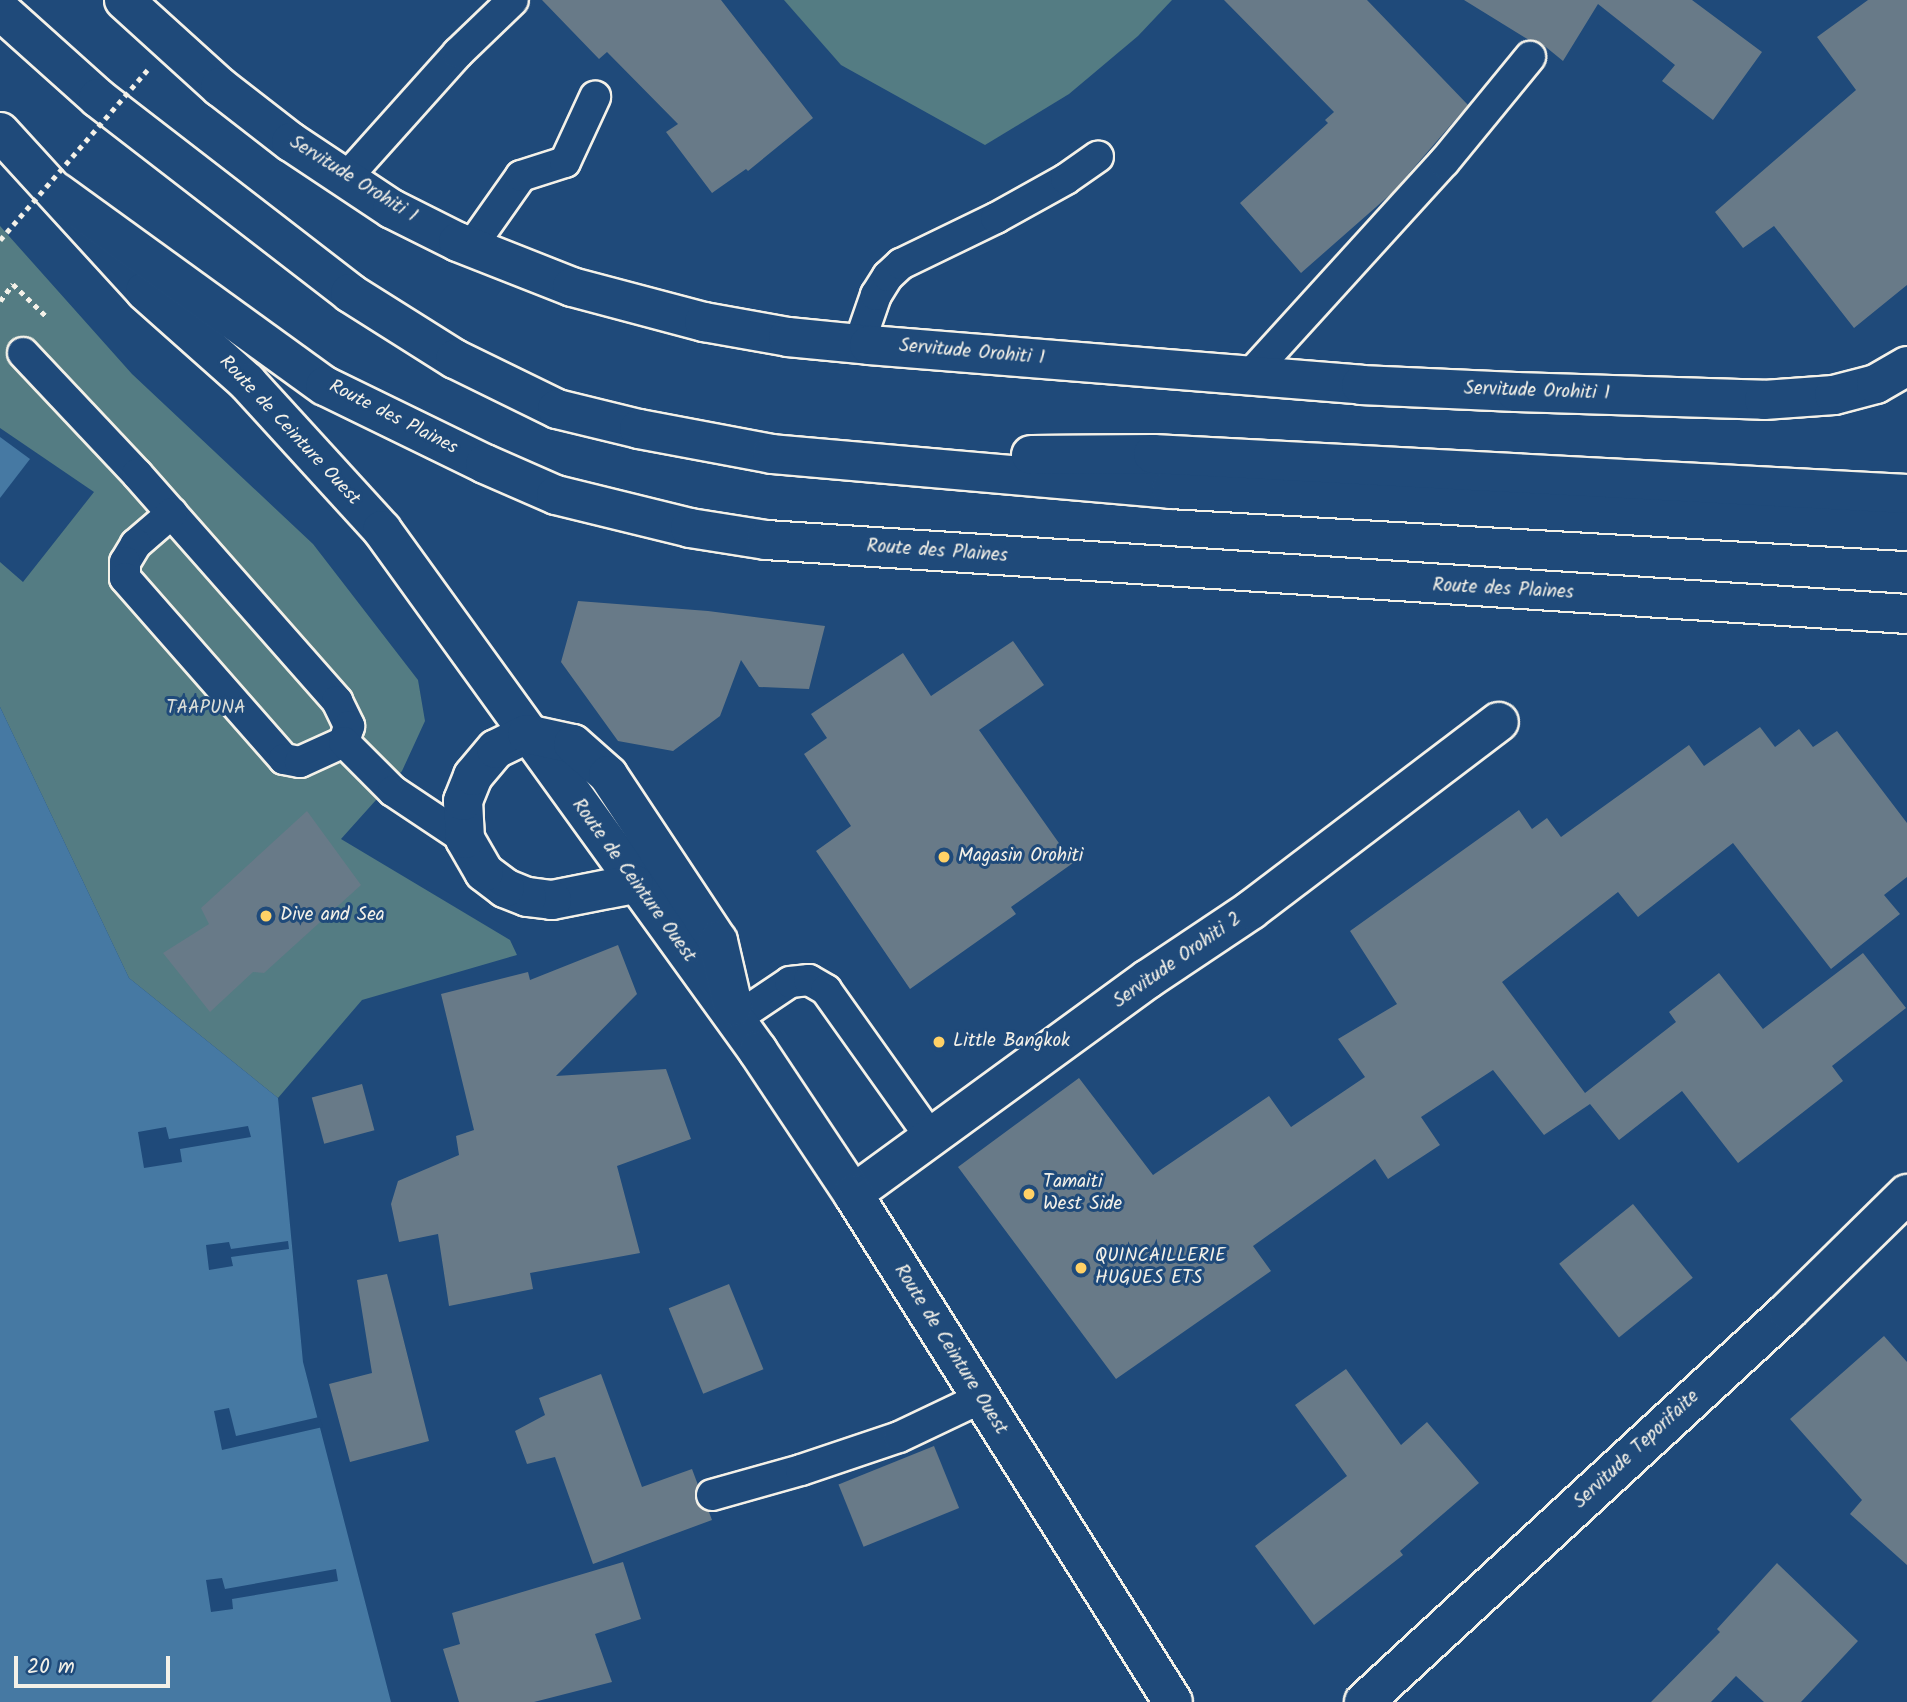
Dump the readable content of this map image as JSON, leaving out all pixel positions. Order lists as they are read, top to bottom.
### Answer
{
  "streets": {
    "main road": [
      "Servitude Orohiti 1",
      "Route des Plaines",
      "Route de Ceinture Ouest",
      "Servitude Orohiti 2",
      "Servitude Teporifaite"
    ]
  },
  "crossings": [
    ["Route des Plaines", "Route de Ceinture Ouest"],
    ["Route de Ceinture Ouest", "Servitude Orohiti 2"]
  ],
  "parks": ["TAAPUNA"],
  "places": [
    "Magasin Orohiti",
    "Dive and Sea",
    "Little Bangkok",
    "Tamaiti West Side",
    "QUINCAILLERIE HUGUES ETS"
  ],
  "scale_bar": "20 m"
}
